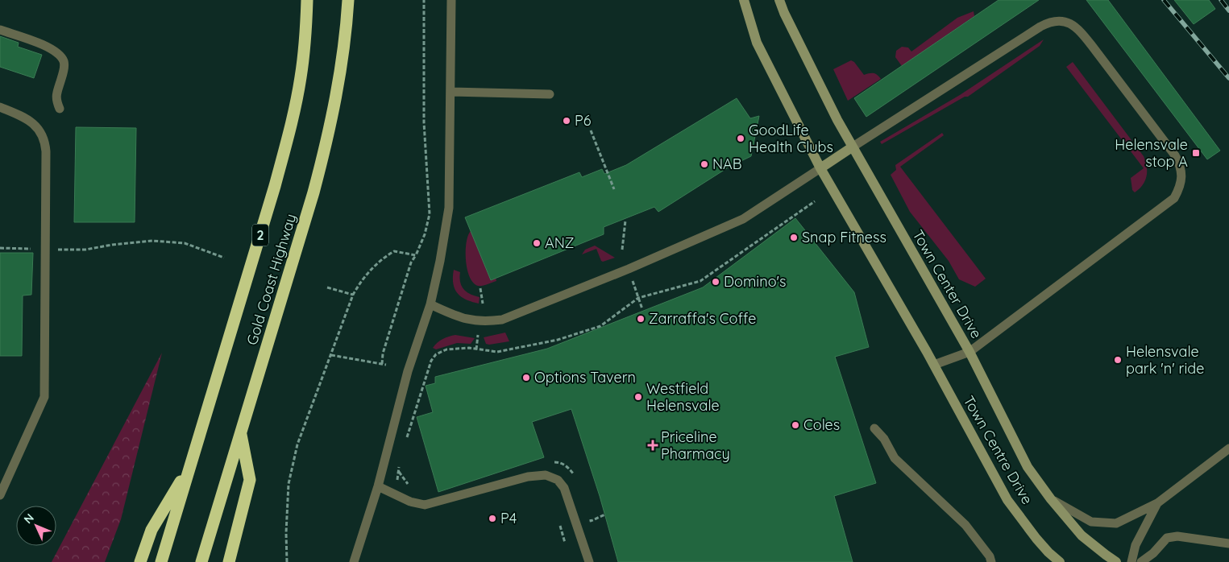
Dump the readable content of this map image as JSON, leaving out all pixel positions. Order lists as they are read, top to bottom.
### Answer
{
  "streets": {
    "highway": ["2", "Gold Coast Highway"],
    "street": ["Town Center Drive", "Town Centre Drive"]
  },
  "places": {
    "other": [
      "P6",
      "GoodLife Health Clubs",
      "NAB",
      "Snap Fitness",
      "ANZ",
      "Domino's",
      "Zarraffa's Coffe",
      "Helensvale park 'n' ride",
      "Options Tavern",
      "Westfield Helensvale",
      "Coles",
      "P4"
    ],
    "transit": ["Helensvale stop A"],
    "health": ["Priceline Pharmacy"]
  },
  "north": "top left"
}
